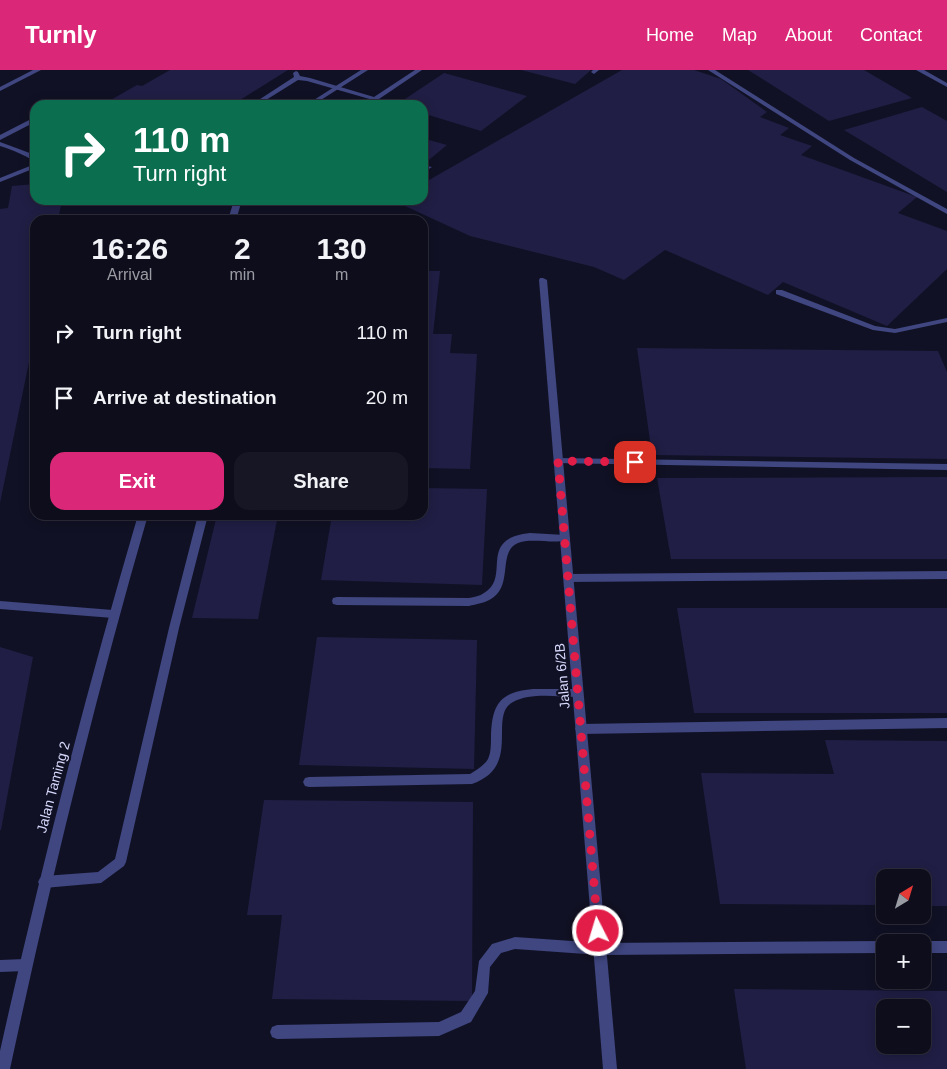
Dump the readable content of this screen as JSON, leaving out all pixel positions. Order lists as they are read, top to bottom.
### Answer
{
  "streets": {
    "street": ["Jalan 6/2B", "Jalan Taming 2"]
  },
  "north": "top right",
  "page": {
    "header": "Turnly",
    "nav": [
      "Home",
      "Map",
      "About",
      "Contact"
    ],
    "turn": ["110 m", "Turn right"],
    "eta": [
      "16:26",
      "Arrival",
      "2",
      "min",
      "130",
      "m"
    ],
    "list": [
      {
        "name": "Turn right",
        "value": "110 m"
      },
      {
        "name": "Arrive at destination",
        "value": "20 m"
      }
    ],
    "buttons": ["Exit", "Share"],
    "map_buttons": ["+", "−"]
  }
}
